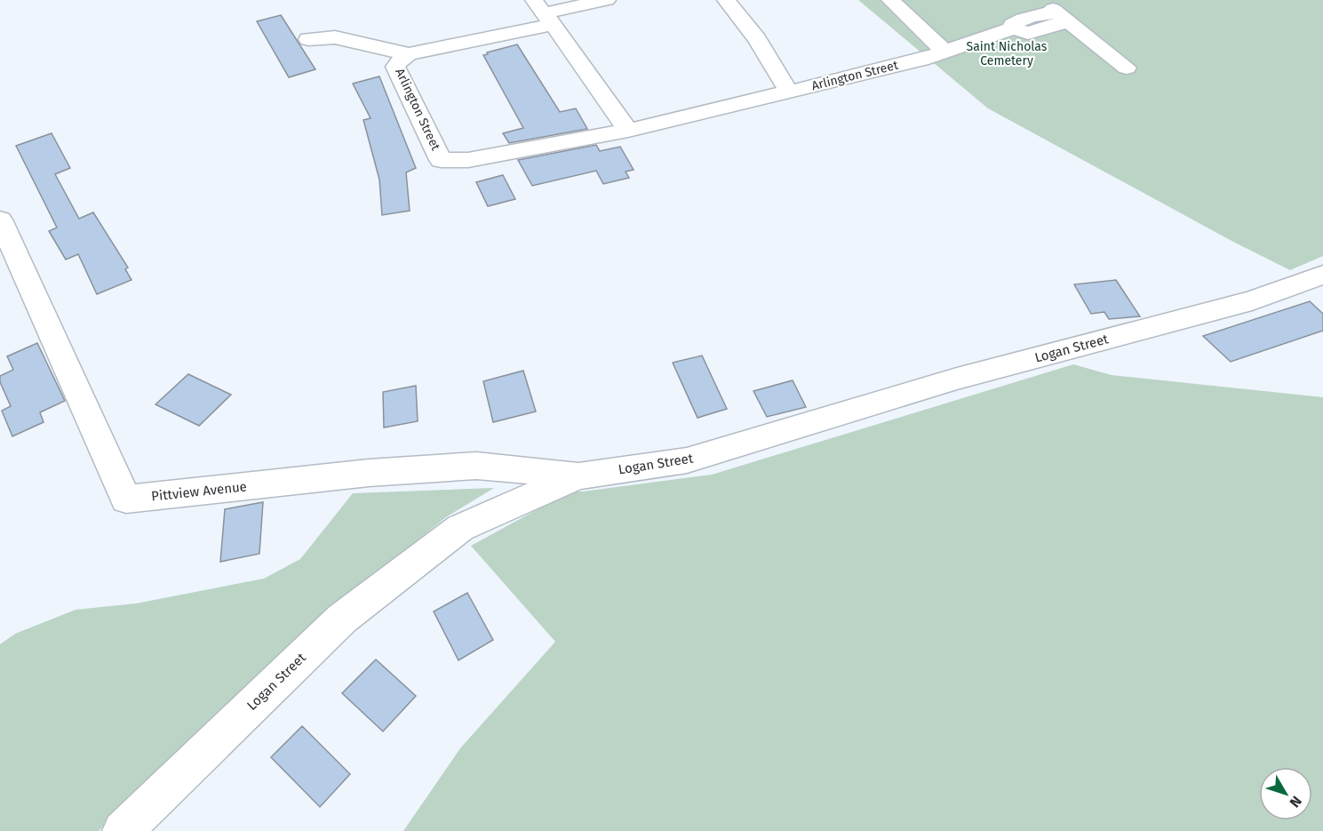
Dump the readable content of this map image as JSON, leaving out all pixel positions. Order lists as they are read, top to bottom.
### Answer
{
  "streets": {
    "street": ["Arlington Street", "Logan Street", "Pittview Avenue"]
  },
  "crossings": [
    ["Logan Street", "Pittview Avenue"]
  ],
  "parks": ["Saint Nicholas Cemetery"],
  "north": "bottom right"
}
